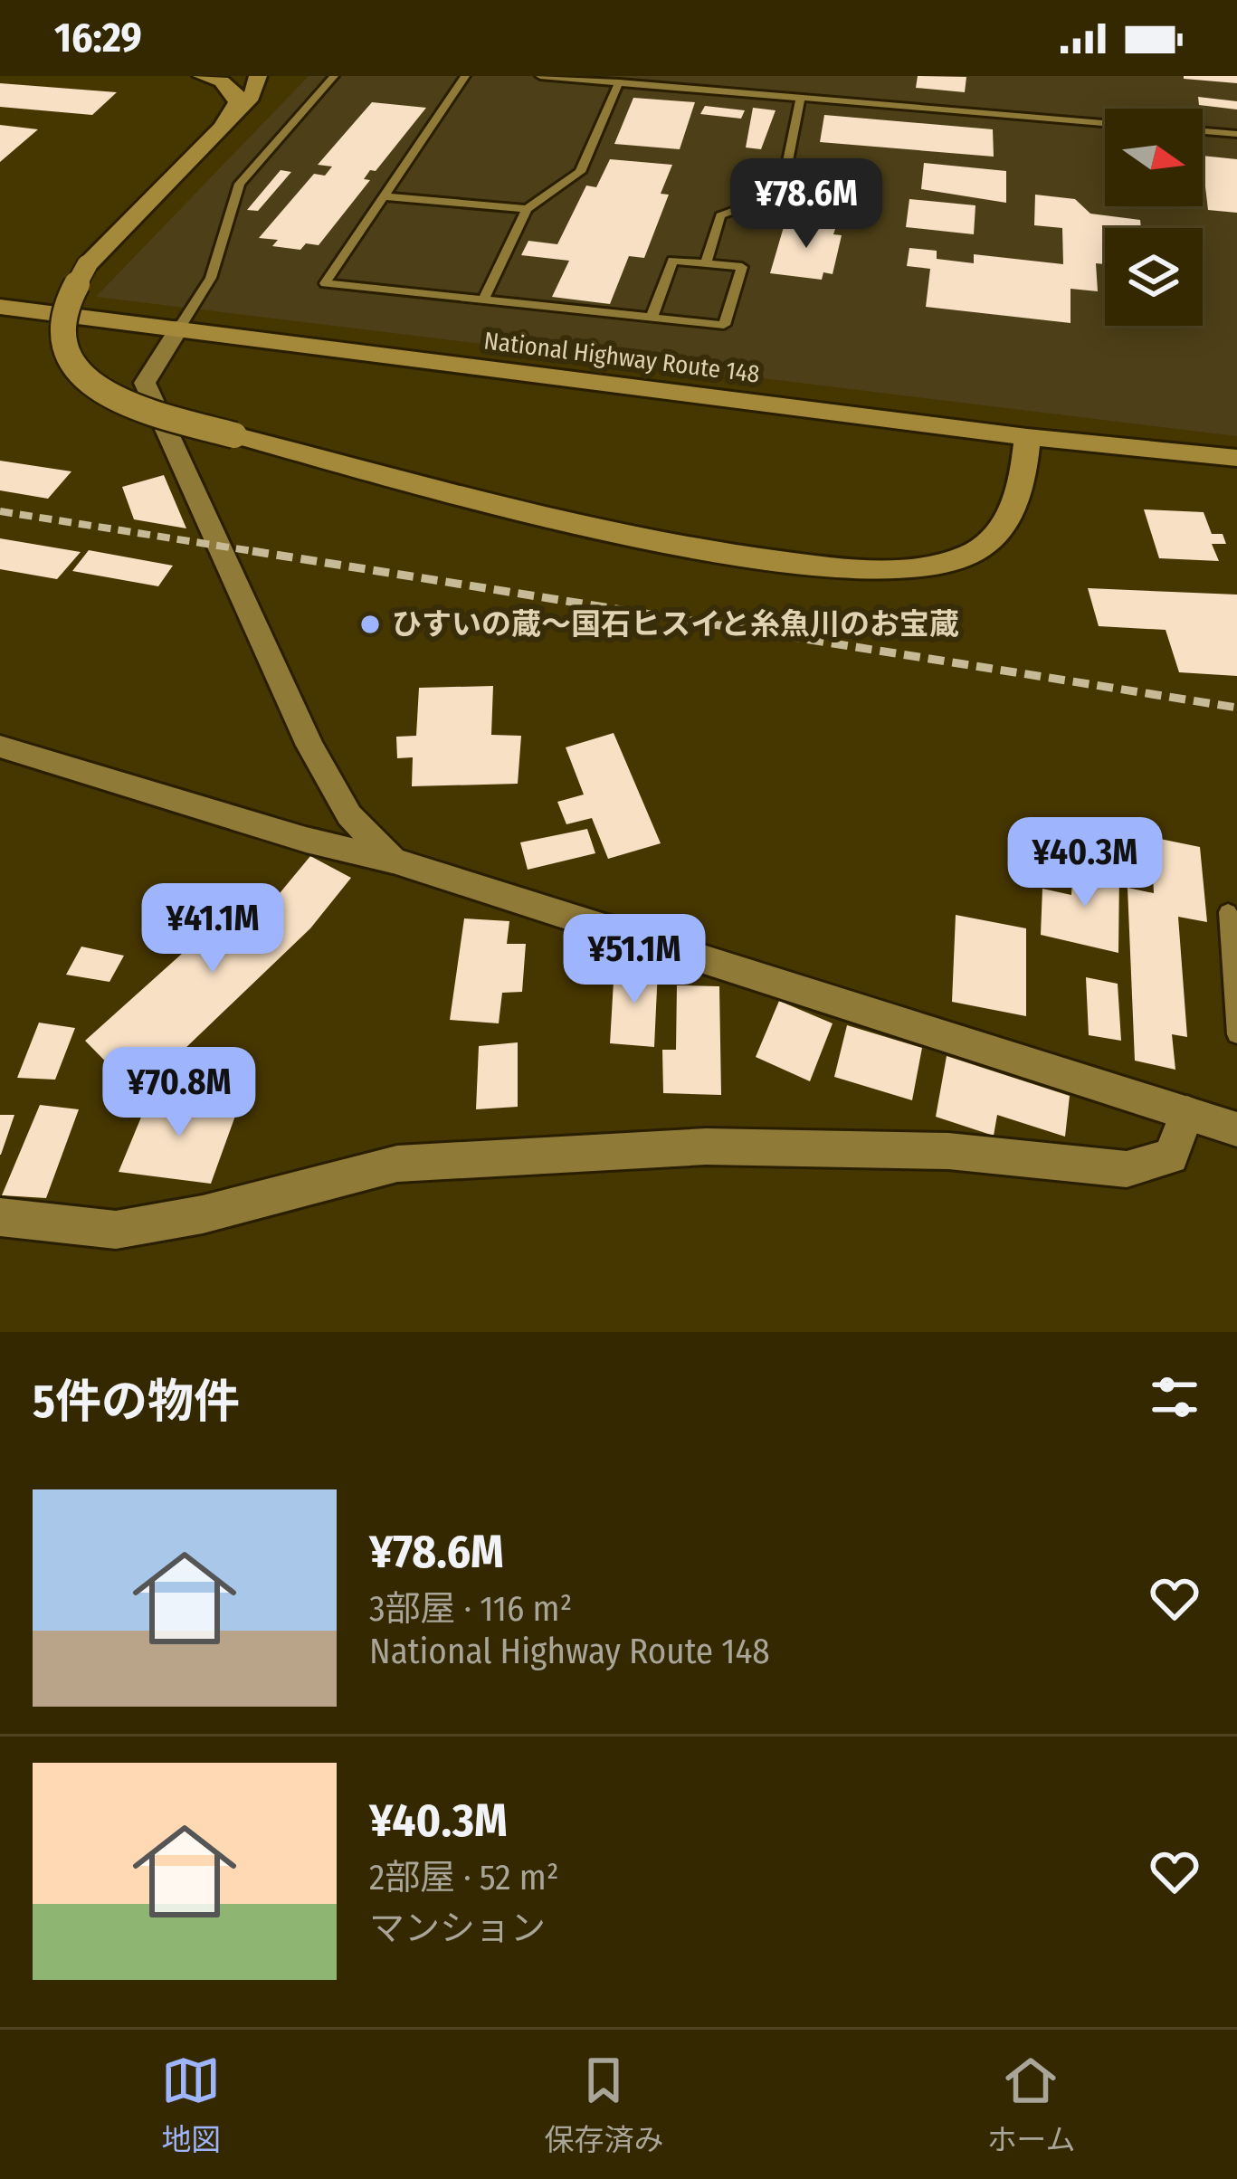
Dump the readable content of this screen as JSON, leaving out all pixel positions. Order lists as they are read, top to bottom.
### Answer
{
  "streets": {
    "highway": ["National Highway Route 148"]
  },
  "places": ["ひすいの蔵～国石ヒスイと糸魚川のお宝蔵"],
  "north": "right",
  "page": {
    "status": "16:29",
    "price": [
      "¥78.6M",
      "¥40.3M",
      "¥41.1M",
      "¥51.1M",
      "¥70.8M"
    ],
    "heading": "5件の物件",
    "list": [
      {
        "name": "¥78.6M",
        "note": "3部屋 · 116 m² · National Highway Route 148"
      },
      {
        "name": "¥40.3M",
        "note": "2部屋 · 52 m² · マンション"
      }
    ],
    "tabs": ["地図", "保存済み", "ホーム"]
  }
}
